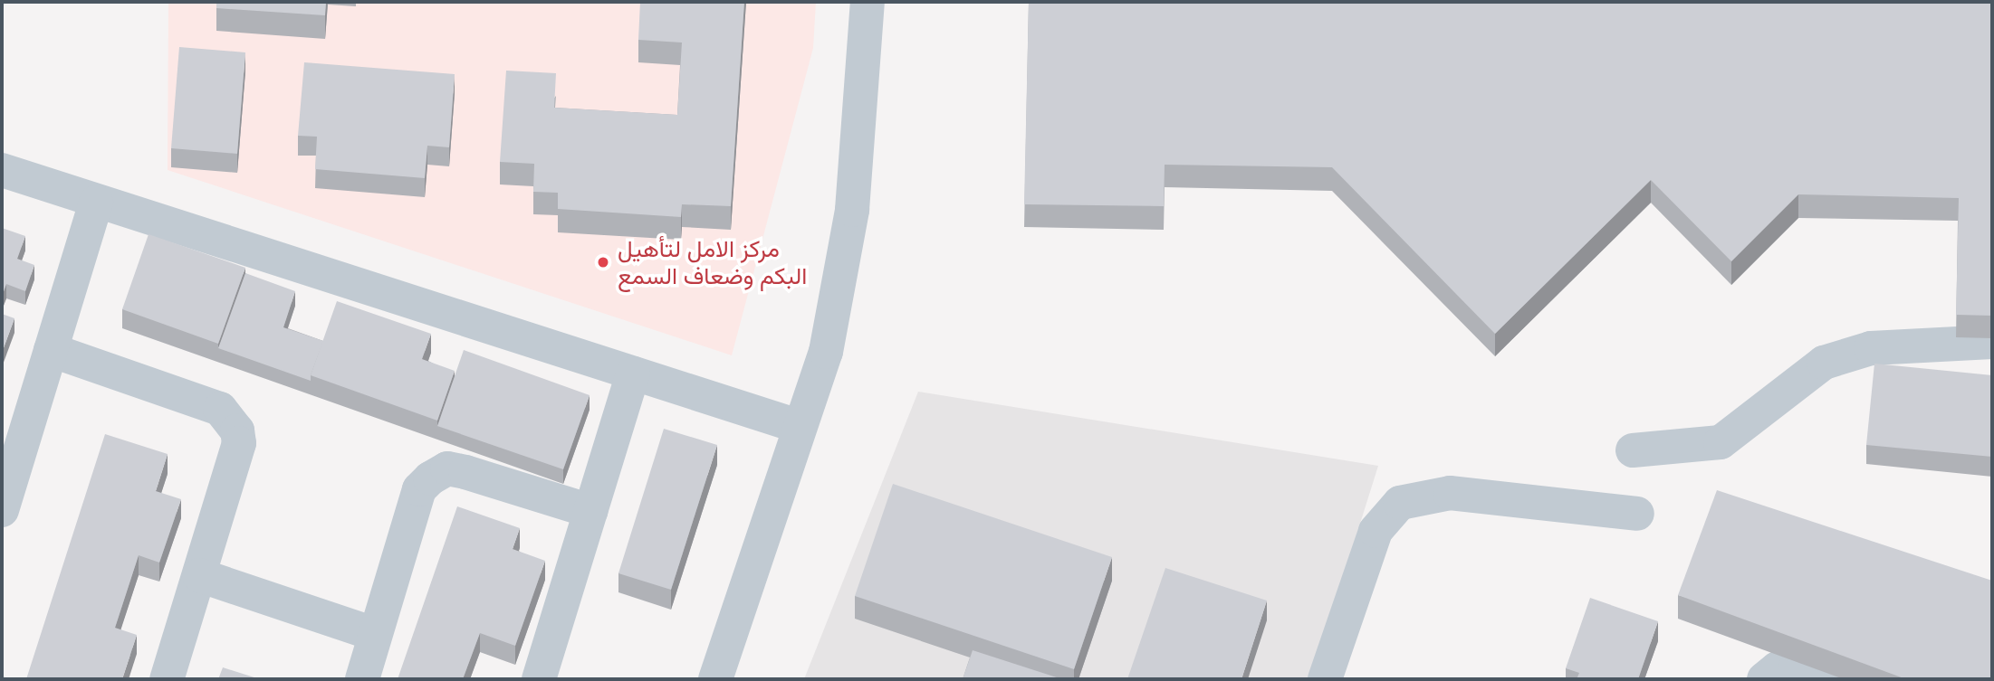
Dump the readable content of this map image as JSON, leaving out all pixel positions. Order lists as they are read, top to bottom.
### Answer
{
  "places": ["مركز الامل لتأهيل البكم وضعاف السمع"]
}
